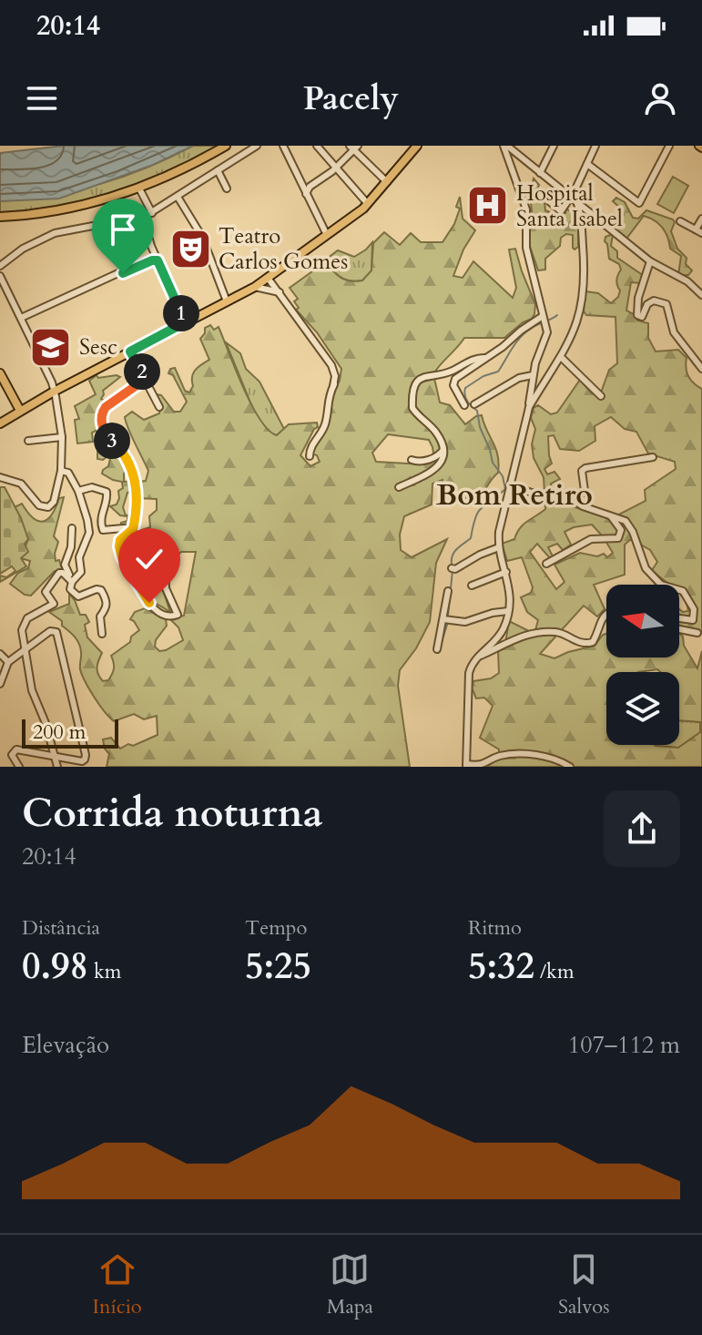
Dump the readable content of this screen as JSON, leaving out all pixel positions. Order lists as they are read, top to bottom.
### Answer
{
  "districts": ["Bom Retiro"],
  "places": {
    "hospital": ["Hospital Santa Isabel"],
    "theatre": ["Teatro Carlos Gomes"],
    "school or university": ["Sesc"]
  },
  "scale_bar": "200 m",
  "north": "left",
  "page": {
    "status": "20:14",
    "header": "Pacely",
    "pins": ["1", "2", "3"],
    "scale": "200 m",
    "heading": ["Corrida noturna", "20:14"],
    "stats": [
      ["Distância", "0.98 km"],
      ["Tempo", "5:25"],
      ["Ritmo", "5:32 /km"]
    ],
    "chart": ["Elevação", "107–112 m"],
    "tabs": ["Início", "Mapa", "Salvos"]
  }
}
